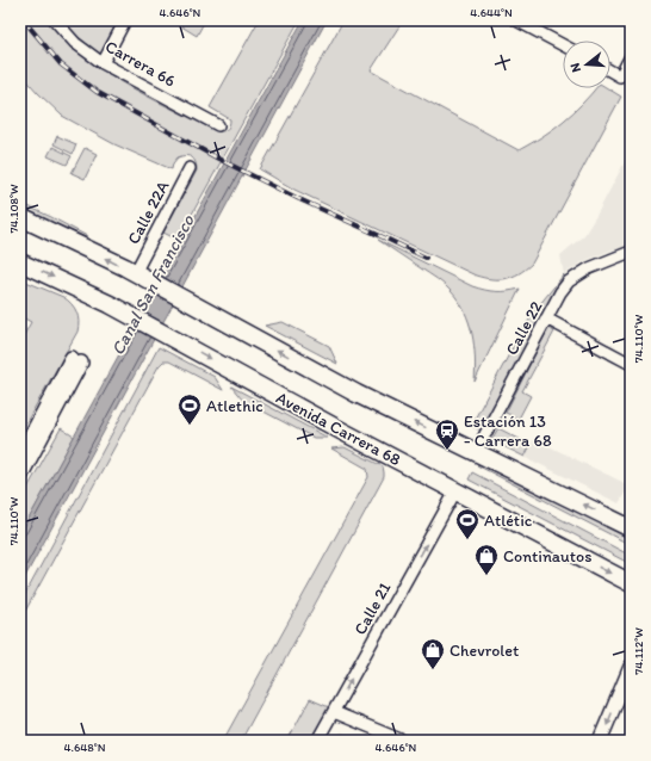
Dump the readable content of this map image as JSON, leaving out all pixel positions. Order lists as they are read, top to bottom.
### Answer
{
  "streets": {
    "main road": ["Avenida Carrera 68"],
    "street": [
      "Carrera 66",
      "Calle 22A",
      "Calle 22",
      "Calle 21"
    ]
  },
  "crossings": [
    ["Avenida Carrera 68", "Calle 21"]
  ],
  "one_way": ["Calle 21"],
  "water": ["Canal San Francisco"],
  "places": {
    "sports": ["Atlethic", "Atlétic"],
    "station": ["Estación 13 - Carrera 68"],
    "shop": ["Continautos", "Chevrolet"]
  },
  "north": "left",
  "coordinates": [
    "4.646°N",
    "4.644°N",
    "74.108°W",
    "74.110°W",
    "74.112°W",
    "4.648°N"
  ]
}
